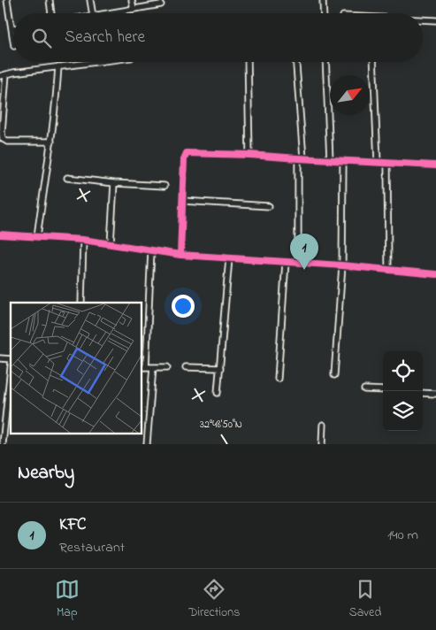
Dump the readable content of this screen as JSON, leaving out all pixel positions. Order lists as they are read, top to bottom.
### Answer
{
  "north": "top right",
  "page": {
    "search": "Search here",
    "pins": "1",
    "heading": "Nearby",
    "list": [
      {
        "mark": "1",
        "name": "KFC",
        "note": "Restaurant",
        "value": "140 m"
      }
    ],
    "nav": ["Map", "Directions", "Saved"]
  },
  "coordinates": ["32°48'50\"N"]
}
